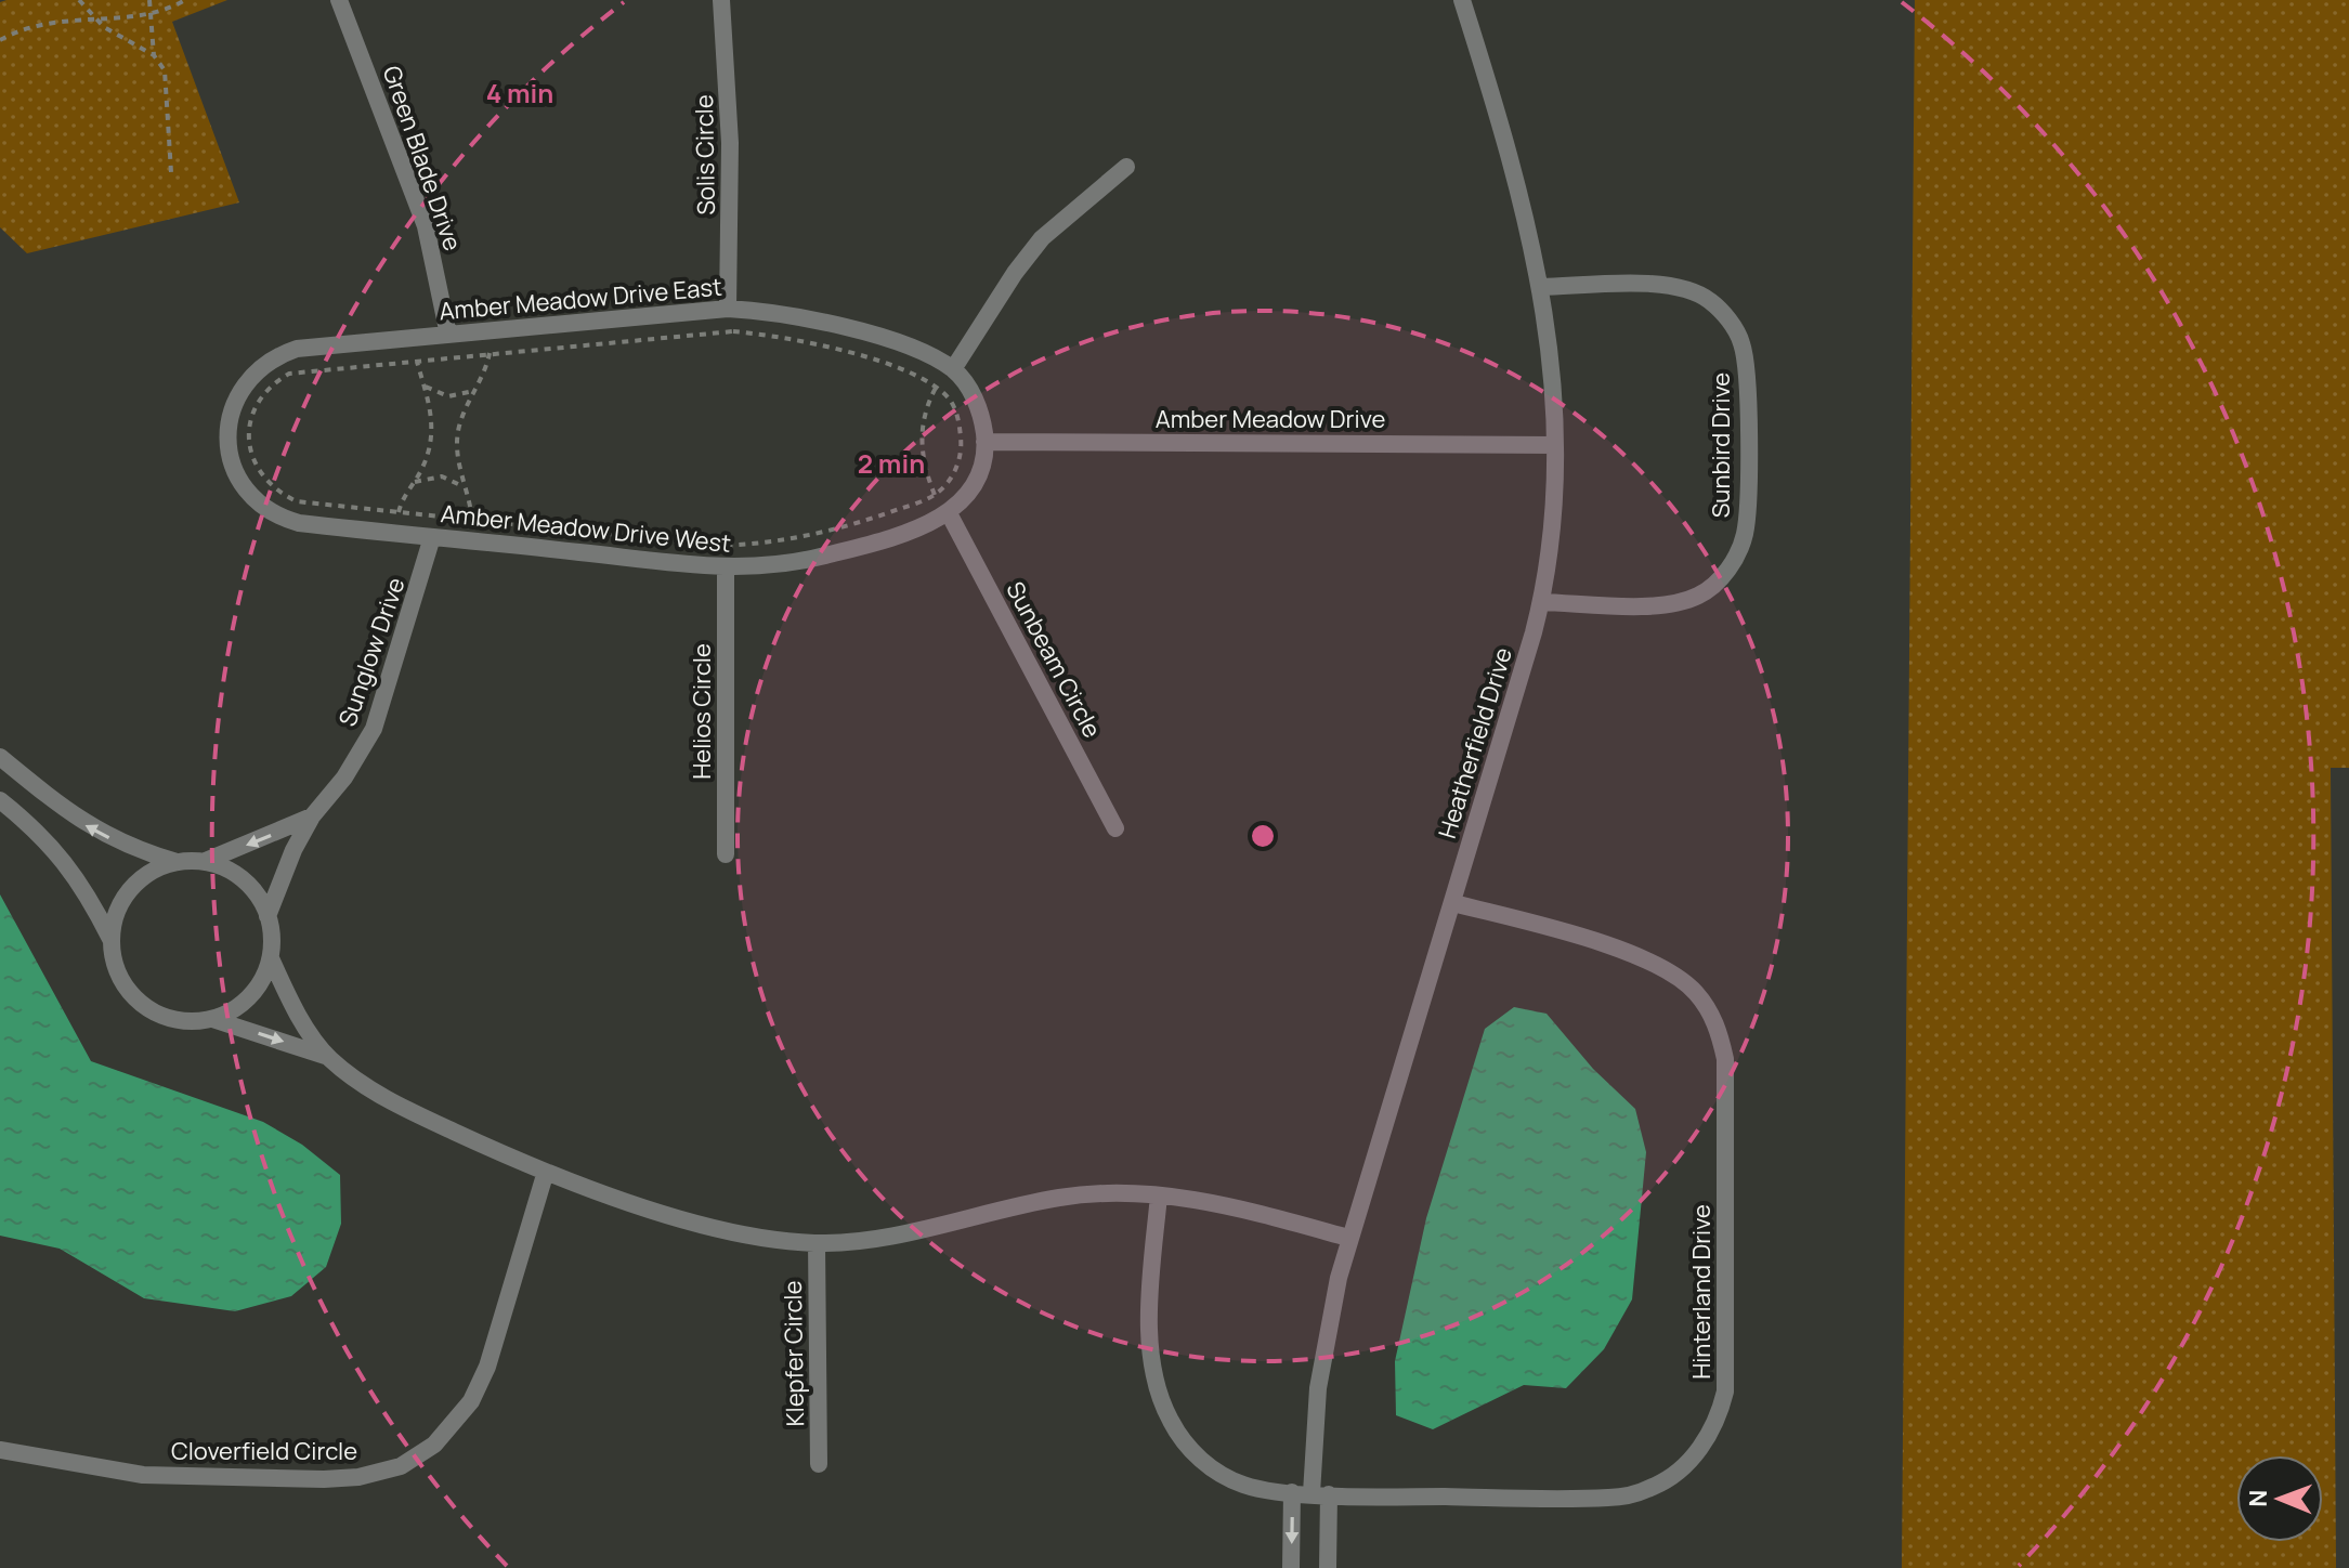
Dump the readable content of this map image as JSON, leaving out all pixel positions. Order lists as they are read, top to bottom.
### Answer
{
  "streets": {
    "street": [
      "Solis Circle",
      "Green Blade Drive",
      "Amber Meadow Drive East",
      "Amber Meadow Drive",
      "Sunbird Drive",
      "Amber Meadow Drive West",
      "Sunglow Drive",
      "Sunbeam Circle",
      "Helios Circle",
      "Heatherfield Drive",
      "Hinterland Drive",
      "Klepfer Circle",
      "Cloverfield Circle"
    ]
  },
  "crossings": [
    ["Solis Circle", "Amber Meadow Drive East"],
    ["Green Blade Drive", "Amber Meadow Drive East"],
    ["Amber Meadow Drive East", "Amber Meadow Drive West"],
    ["Amber Meadow Drive", "Amber Meadow Drive West"],
    ["Amber Meadow Drive", "Heatherfield Drive"],
    ["Sunbird Drive", "Heatherfield Drive"],
    ["Amber Meadow Drive West", "Sunglow Drive"],
    ["Amber Meadow Drive West", "Sunbeam Circle"],
    ["Amber Meadow Drive West", "Helios Circle"],
    ["Heatherfield Drive", "Hinterland Drive"]
  ],
  "north": "left",
  "rings": ["4 min", "2 min"]
}
